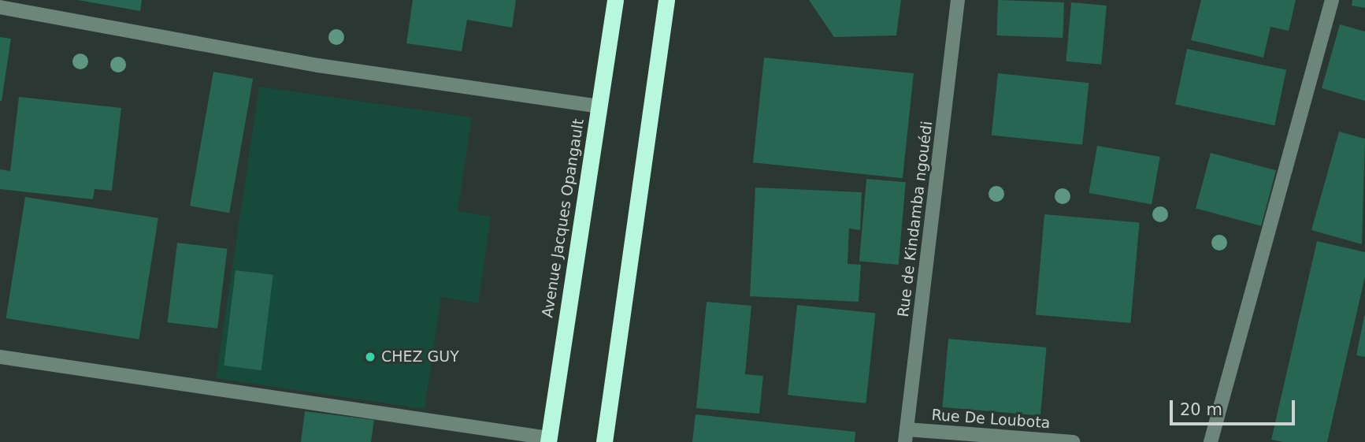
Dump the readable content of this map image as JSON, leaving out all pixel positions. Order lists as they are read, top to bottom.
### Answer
{
  "streets": {
    "highway": ["Avenue Jacques Opangault"],
    "street": ["Rue de Kindamba ngouédi", "Rue De Loubota"]
  },
  "crossings": [
    ["Rue de Kindamba ngouédi", "Rue De Loubota"]
  ],
  "places": ["CHEZ GUY"],
  "scale_bar": "20 m"
}
